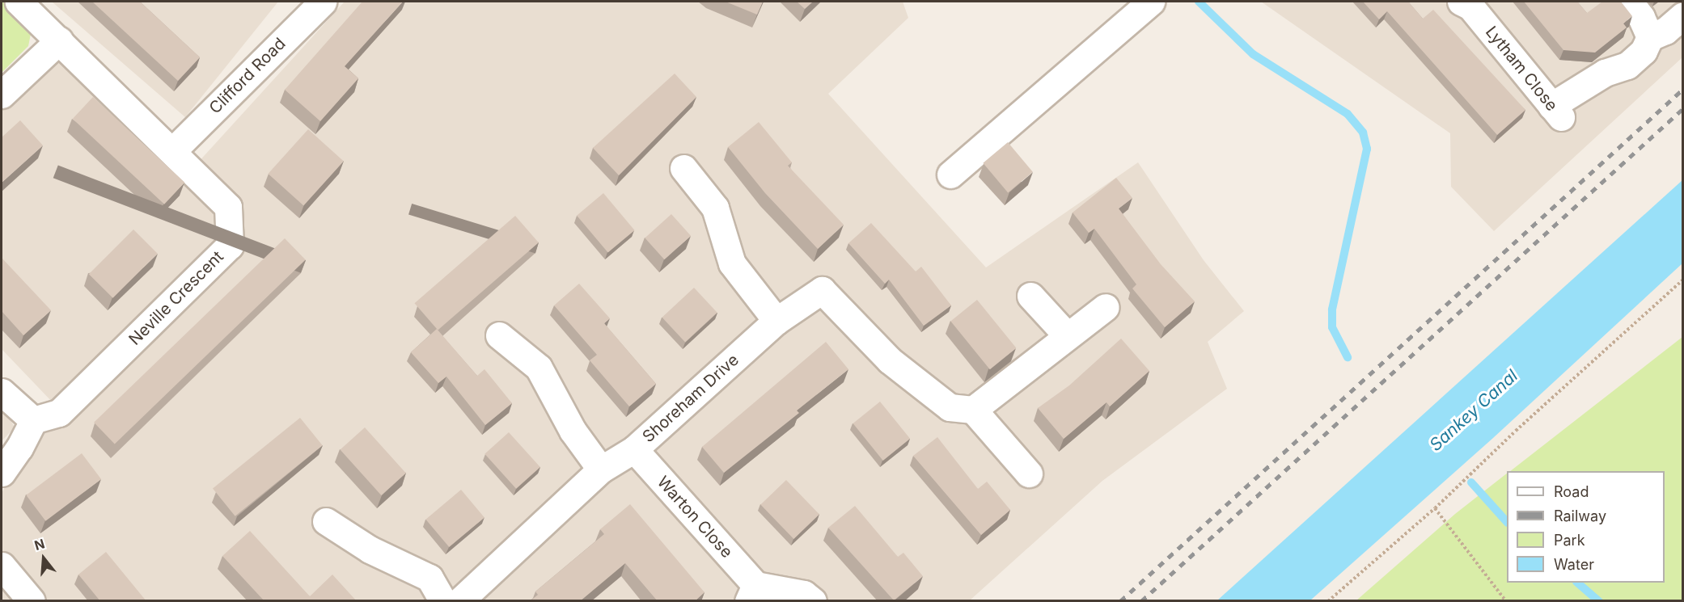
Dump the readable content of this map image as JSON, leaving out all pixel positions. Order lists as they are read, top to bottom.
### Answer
{
  "streets": {
    "street": [
      "Lytham Close",
      "Clifford Road",
      "Neville Crescent",
      "Shoreham Drive",
      "Warton Close"
    ]
  },
  "crossings": [
    ["Clifford Road", "Neville Crescent"],
    ["Shoreham Drive", "Warton Close"]
  ],
  "water": ["Sankey Canal"],
  "legend": [
    "Road",
    "Railway",
    "Park",
    "Water"
  ],
  "north": "top"
}
